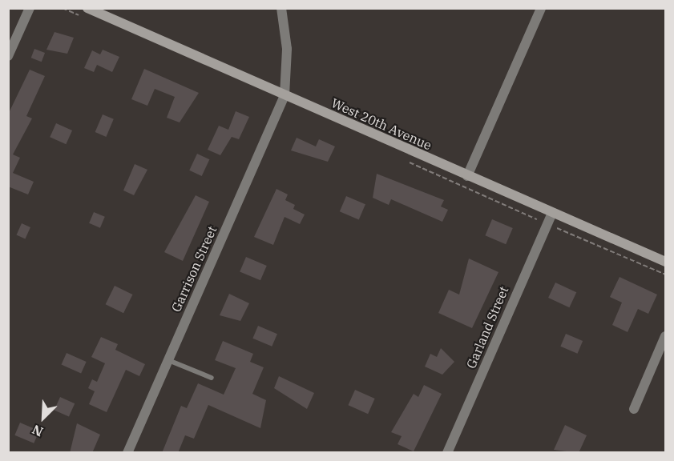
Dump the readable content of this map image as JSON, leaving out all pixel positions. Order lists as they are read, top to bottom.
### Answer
{
  "streets": {
    "street": ["West 20th Avenue", "Garrison Street", "Garland Street"]
  },
  "crossings": [
    ["West 20th Avenue", "Garrison Street"],
    ["West 20th Avenue", "Garland Street"]
  ],
  "north": "bottom left"
}
